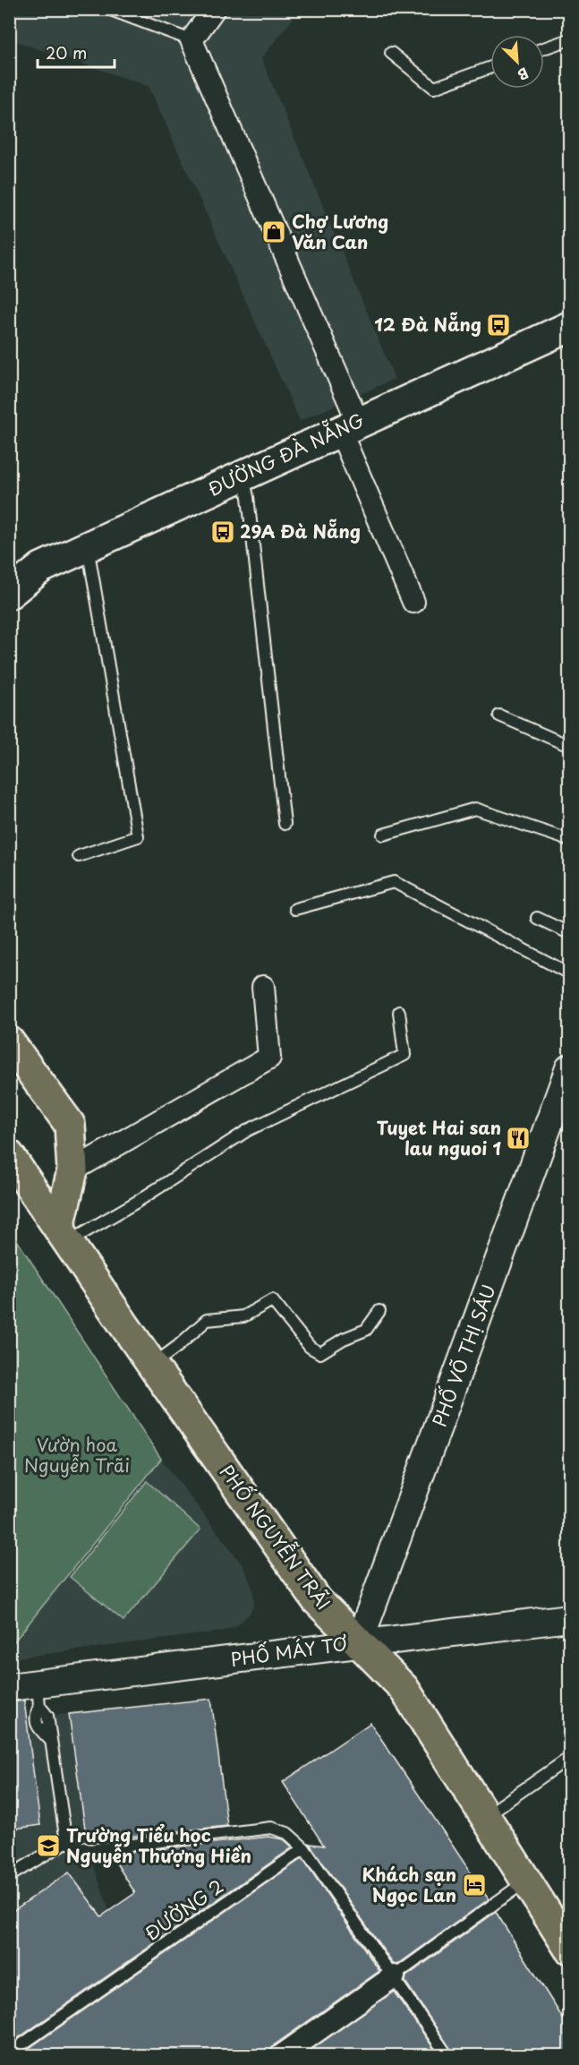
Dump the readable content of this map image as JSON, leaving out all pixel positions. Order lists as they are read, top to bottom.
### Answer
{
  "streets": {
    "main road": ["ĐƯỜNG ĐÀ NẴNG", "PHỐ NGUYỄN TRÃI"],
    "street": ["PHỐ VÕ THỊ SÁU", "PHỐ MÁY TƠ"],
    "lane": ["ĐƯỜNG 2"]
  },
  "crossings": [
    ["PHỐ VÕ THỊ SÁU", "PHỐ NGUYỄN TRÃI"],
    ["PHỐ VÕ THỊ SÁU", "PHỐ MÁY TƠ"],
    ["PHỐ NGUYỄN TRÃI", "PHỐ MÁY TƠ"]
  ],
  "parks": ["Vườn hoa Nguyễn Trãi"],
  "places": {
    "shop": ["Chợ Lương Văn Can"],
    "bus stop": ["12 Đà Nẵng", "29A Đà Nẵng"],
    "restaurant": ["Tuyet Hai san lau nguoi 1"],
    "school or university": ["Trường Tiểu học Nguyễn Thượng Hiền"],
    "hotel": ["Khách sạn Ngọc Lan"]
  },
  "scale_bar": "20 m",
  "north": "bottom right"
}
